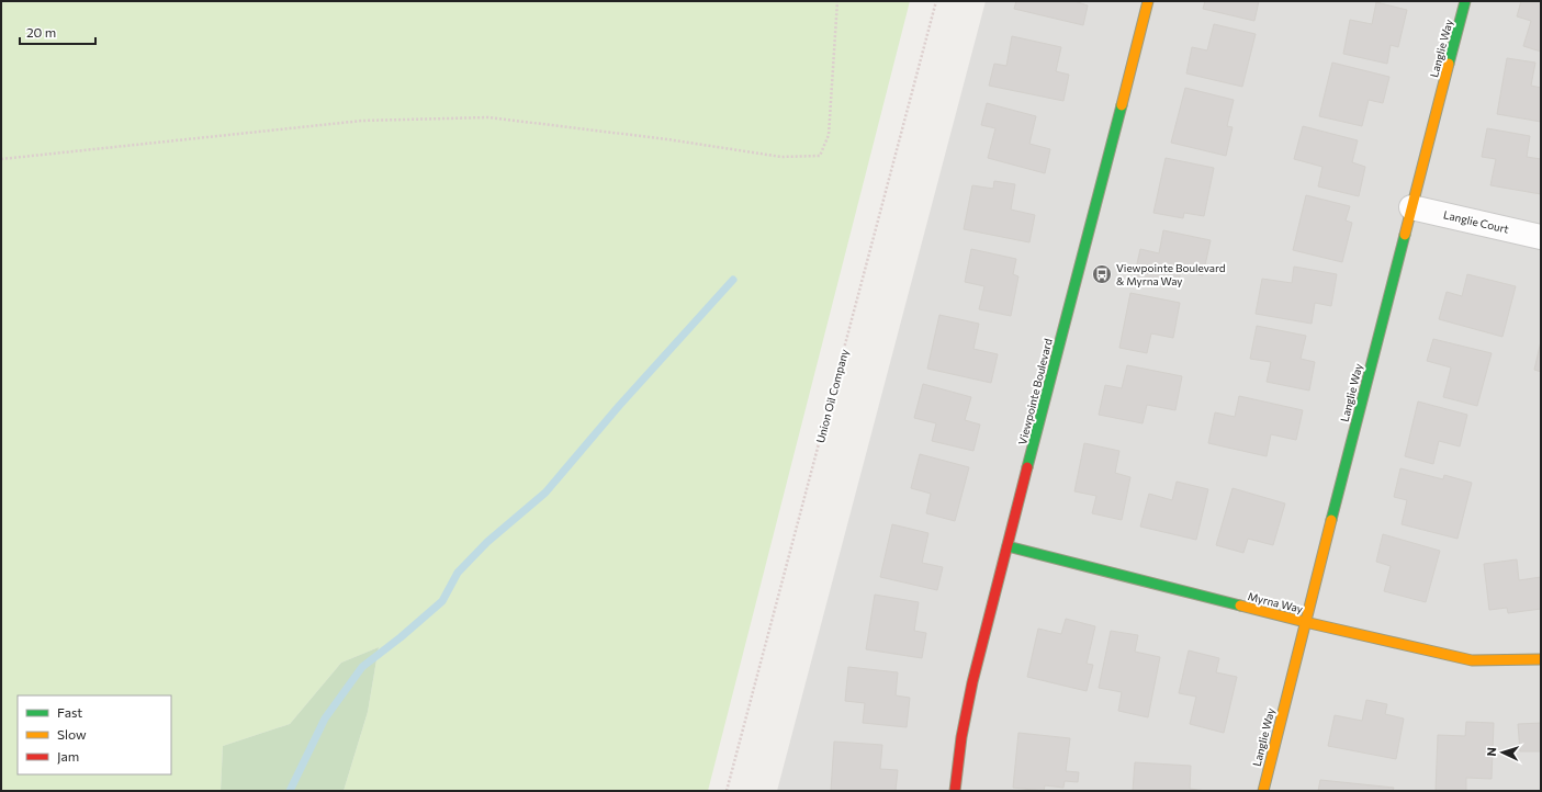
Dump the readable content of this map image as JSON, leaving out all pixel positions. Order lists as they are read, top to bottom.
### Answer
{
  "streets": {
    "street": [
      "Langlie Way",
      "Langlie Court",
      "Viewpointe Boulevard",
      "Myrna Way"
    ],
    "path": ["Union Oil Company"]
  },
  "crossings": [
    ["Langlie Way", "Langlie Court"],
    ["Langlie Way", "Myrna Way"],
    ["Viewpointe Boulevard", "Myrna Way"]
  ],
  "places": {
    "bus stop": ["Viewpointe Boulevard & Myrna Way"]
  },
  "legend": ["Fast", "Slow", "Jam"],
  "scale_bar": "20 m",
  "north": "left"
}
